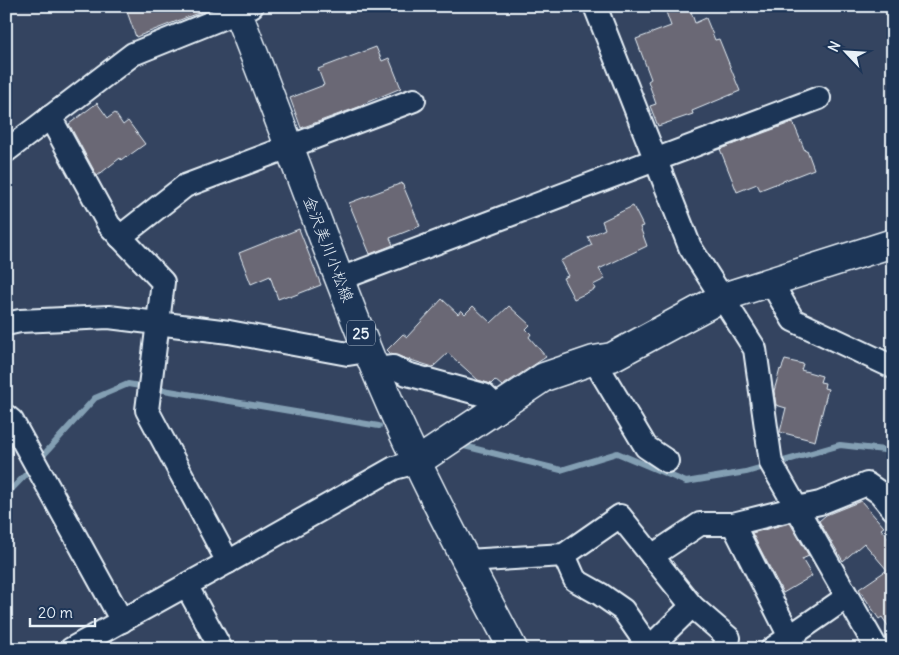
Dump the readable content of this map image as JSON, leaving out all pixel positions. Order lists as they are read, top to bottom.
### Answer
{
  "streets": {
    "main road": ["金沢美川小松線", "25"]
  },
  "scale_bar": "20 m",
  "north": "top left"
}
